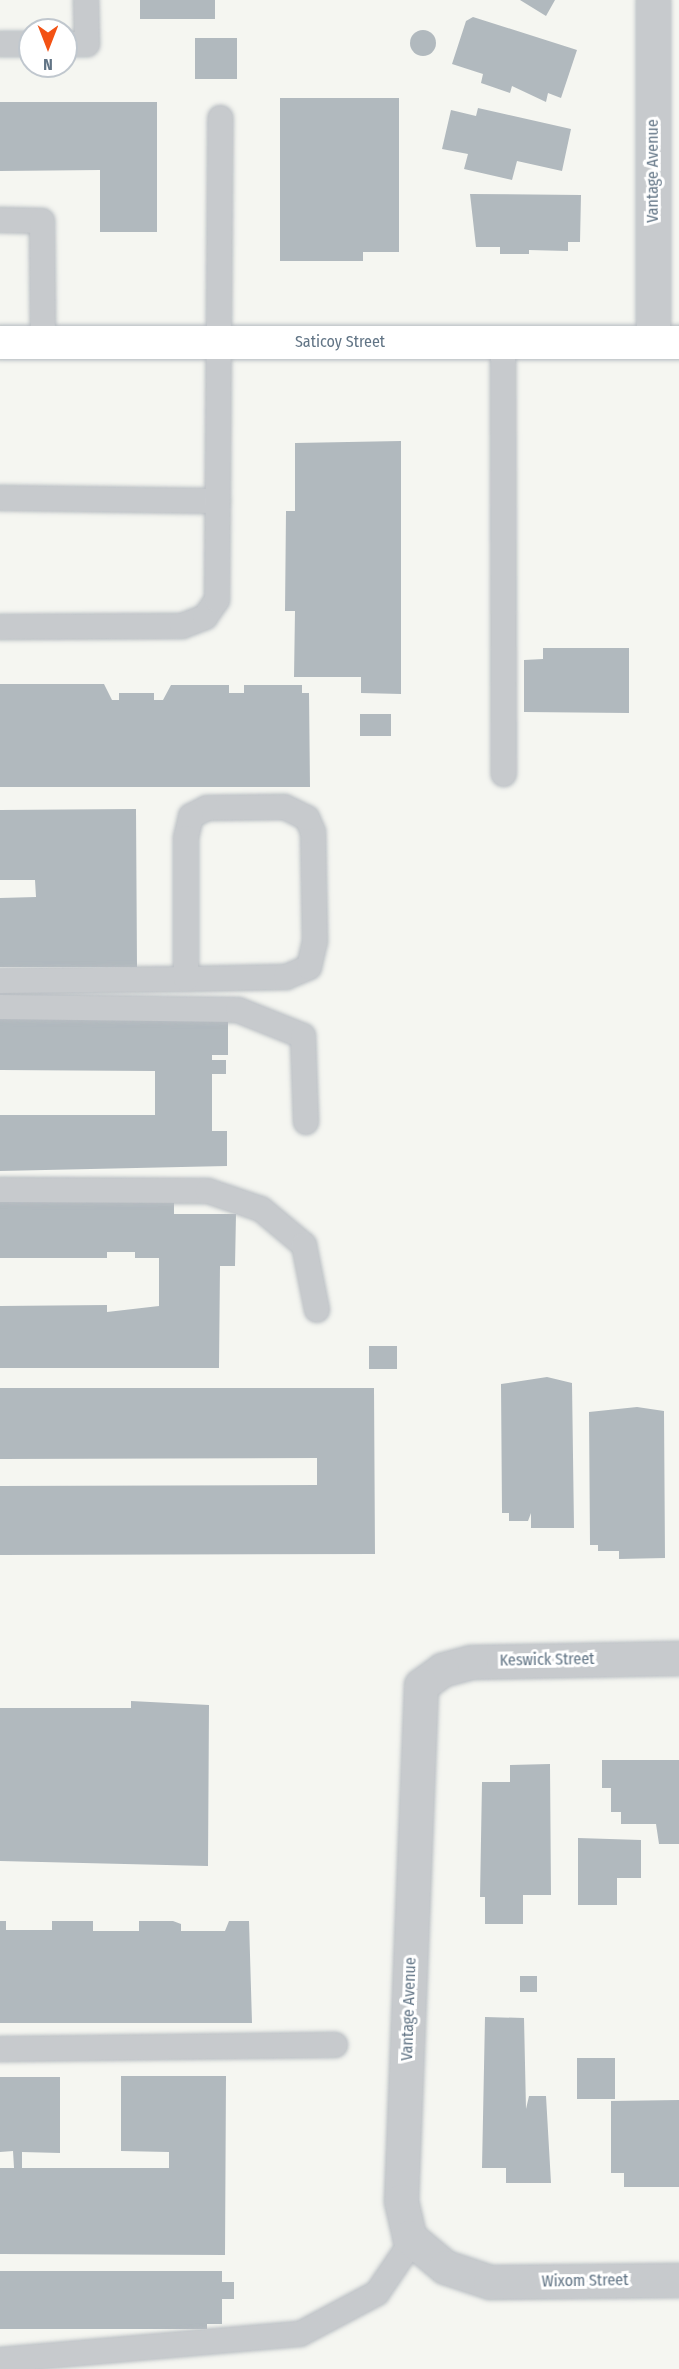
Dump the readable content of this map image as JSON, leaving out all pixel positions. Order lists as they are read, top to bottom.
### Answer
{
  "streets": {
    "main road": ["Saticoy Street"],
    "street": ["Vantage Avenue", "Keswick Street", "Wixom Street"]
  },
  "crossings": [
    ["Vantage Avenue", "Saticoy Street"],
    ["Vantage Avenue", "Keswick Street"],
    ["Vantage Avenue", "Wixom Street"]
  ],
  "north": "bottom"
}
